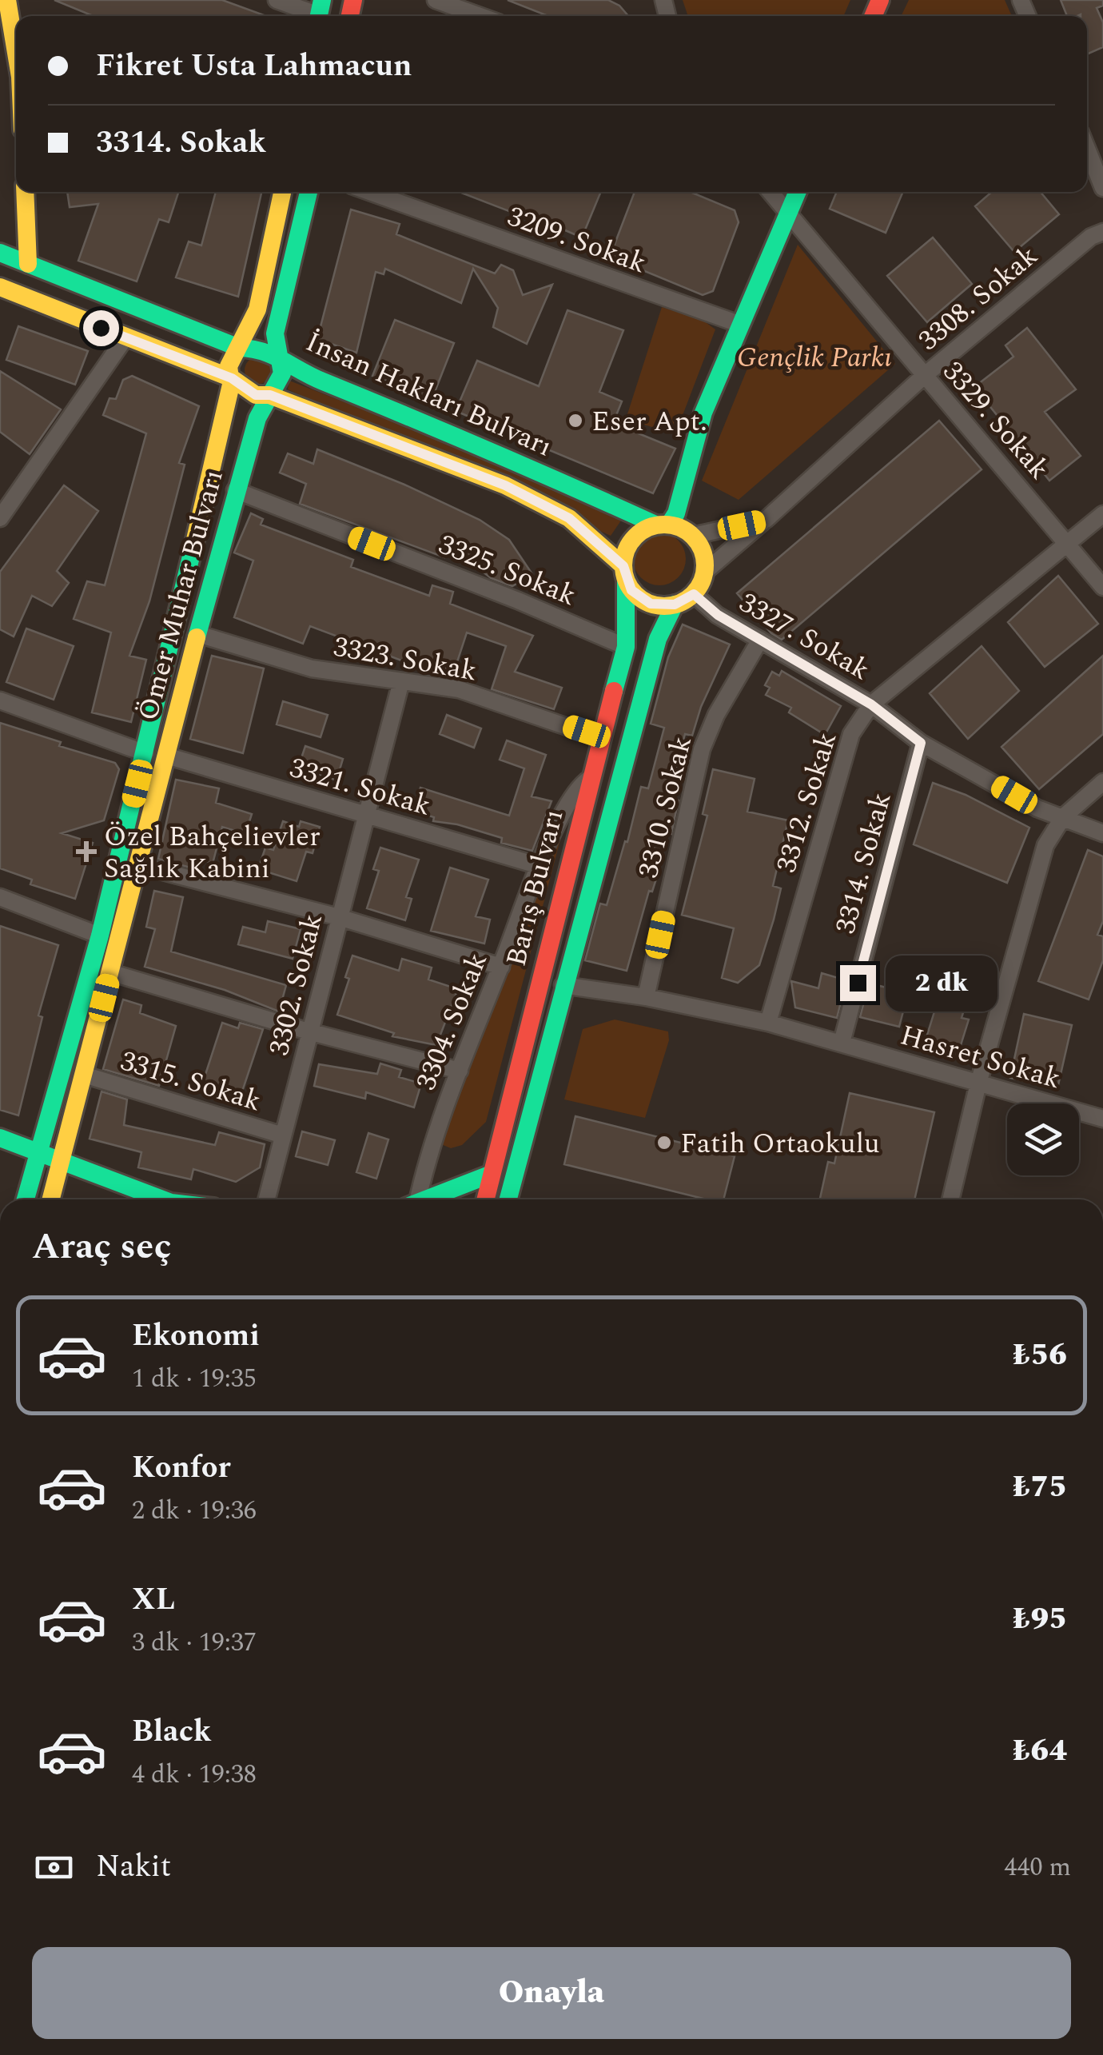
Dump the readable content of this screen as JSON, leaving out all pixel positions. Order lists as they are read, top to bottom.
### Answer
{
  "streets": {
    "main road": ["İnsan Hakları Bulvarı", "Ömer Muhar Bulvarı", "Barış Bulvarı"],
    "street": [
      "3209. Sokak",
      "3308. Sokak",
      "3329. Sokak",
      "3325. Sokak",
      "3327. Sokak",
      "3323. Sokak",
      "3321. Sokak",
      "3312. Sokak",
      "3310. Sokak",
      "3314. Sokak",
      "3302. Sokak",
      "3304. Sokak",
      "Hasret Sokak",
      "3315. Sokak"
    ]
  },
  "crossings": [
    ["3308. Sokak", "İnsan Hakları Bulvarı"],
    ["3308. Sokak", "3329. Sokak"],
    ["3308. Sokak", "3327. Sokak"],
    ["3308. Sokak", "Barış Bulvarı"],
    ["İnsan Hakları Bulvarı", "Ömer Muhar Bulvarı"],
    ["İnsan Hakları Bulvarı", "3327. Sokak"],
    ["İnsan Hakları Bulvarı", "Barış Bulvarı"],
    ["3329. Sokak", "3312. Sokak"],
    ["3325. Sokak", "Ömer Muhar Bulvarı"],
    ["3325. Sokak", "Barış Bulvarı"],
    ["Ömer Muhar Bulvarı", "3323. Sokak"],
    ["Ömer Muhar Bulvarı", "3321. Sokak"],
    ["Ömer Muhar Bulvarı", "3315. Sokak"],
    ["3327. Sokak", "3312. Sokak"],
    ["3327. Sokak", "3310. Sokak"],
    ["3327. Sokak", "3314. Sokak"],
    ["3327. Sokak", "Barış Bulvarı"],
    ["3323. Sokak", "Barış Bulvarı"],
    ["3323. Sokak", "3302. Sokak"],
    ["3321. Sokak", "3302. Sokak"],
    ["3321. Sokak", "3304. Sokak"],
    ["3312. Sokak", "Hasret Sokak"],
    ["3310. Sokak", "Hasret Sokak"],
    ["3314. Sokak", "Hasret Sokak"],
    ["Barış Bulvarı", "3304. Sokak"],
    ["Barış Bulvarı", "Hasret Sokak"],
    ["3302. Sokak", "3315. Sokak"]
  ],
  "parks": ["Gençlik Parkı"],
  "places": {
    "other": ["Eser Apt.", "Fatih Ortaokulu"],
    "health": ["Özel Bahçelievler Sağlık Kabini"]
  },
  "page": {
    "banner": ["Fikret Usta Lahmacun", "3314. Sokak"],
    "bubble": "2 dk",
    "heading": "Araç seç",
    "list": [
      {
        "name": "Ekonomi",
        "note": "1 dk · 19:35",
        "value": "₺56"
      },
      {
        "name": "Konfor",
        "note": "2 dk · 19:36",
        "value": "₺75"
      },
      {
        "name": "XL",
        "note": "3 dk · 19:37",
        "value": "₺95"
      },
      {
        "name": "Black",
        "note": "4 dk · 19:38",
        "value": "₺64"
      }
    ],
    "pay": ["Nakit", "440 m"],
    "buttons": "Onayla"
  }
}
